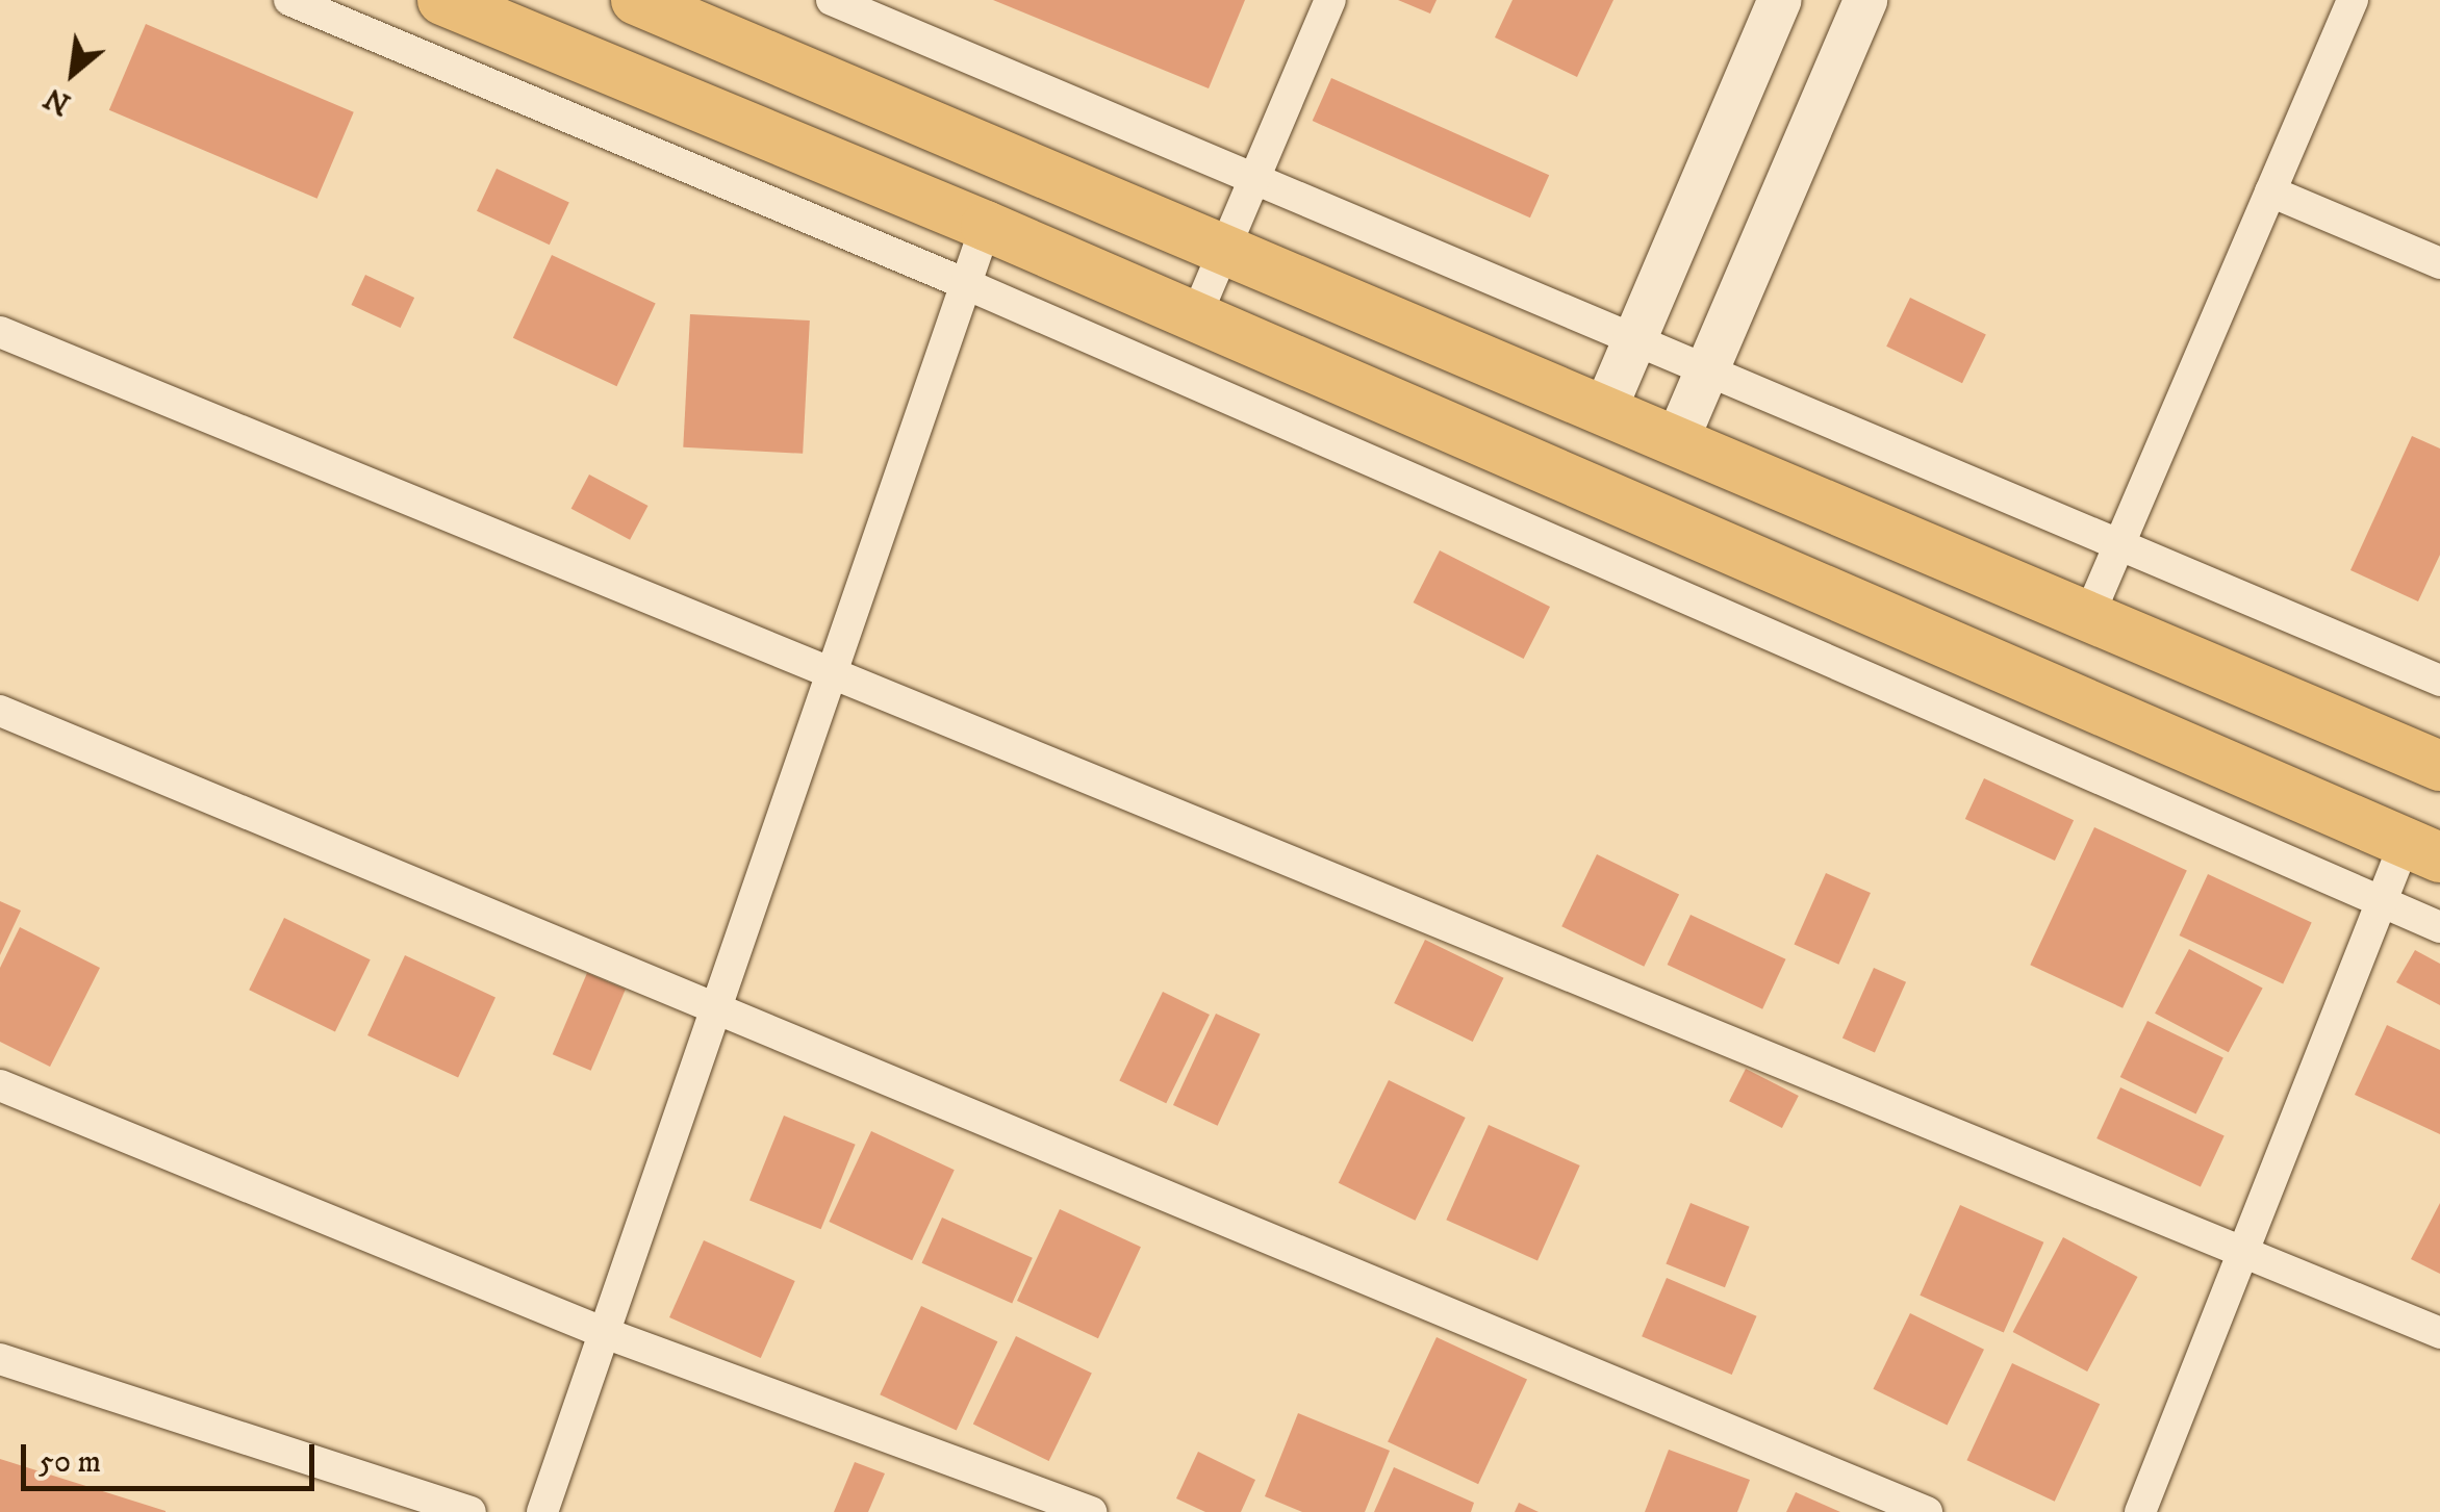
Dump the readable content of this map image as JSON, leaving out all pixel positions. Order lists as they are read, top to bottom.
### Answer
{
  "scale_bar": "50 m",
  "north": "bottom left"
}
